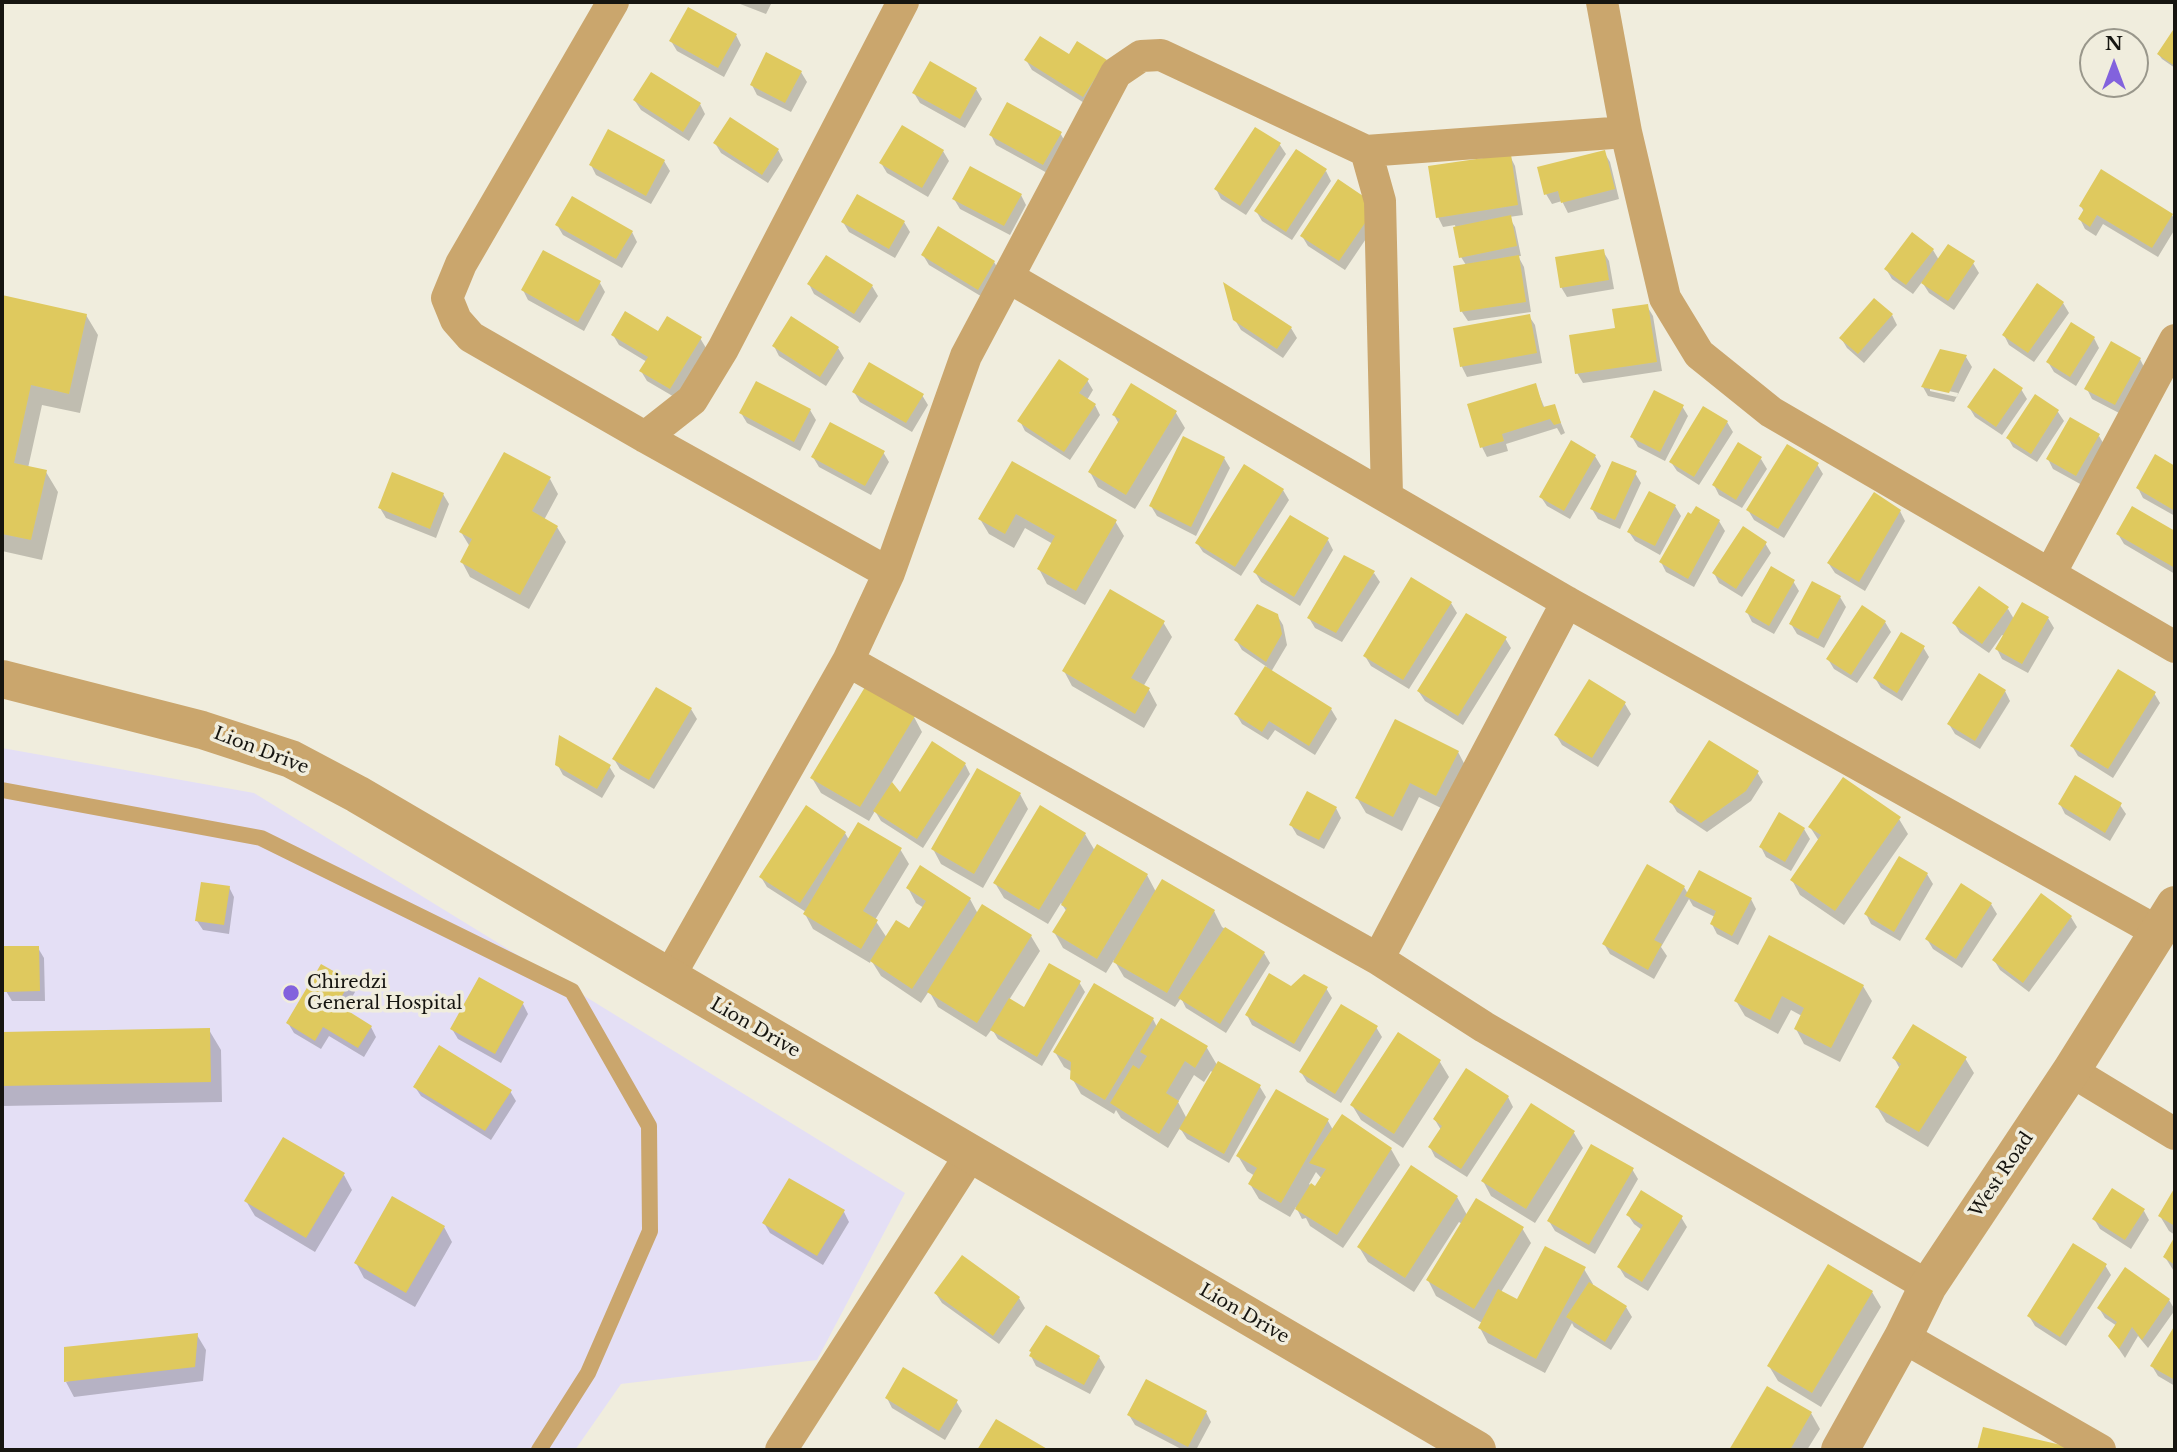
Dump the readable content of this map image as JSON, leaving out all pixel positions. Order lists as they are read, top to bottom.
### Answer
{
  "streets": {
    "street": ["Lion Drive", "West Road"]
  },
  "places": ["Chiredzi General Hospital"],
  "north": "top"
}
